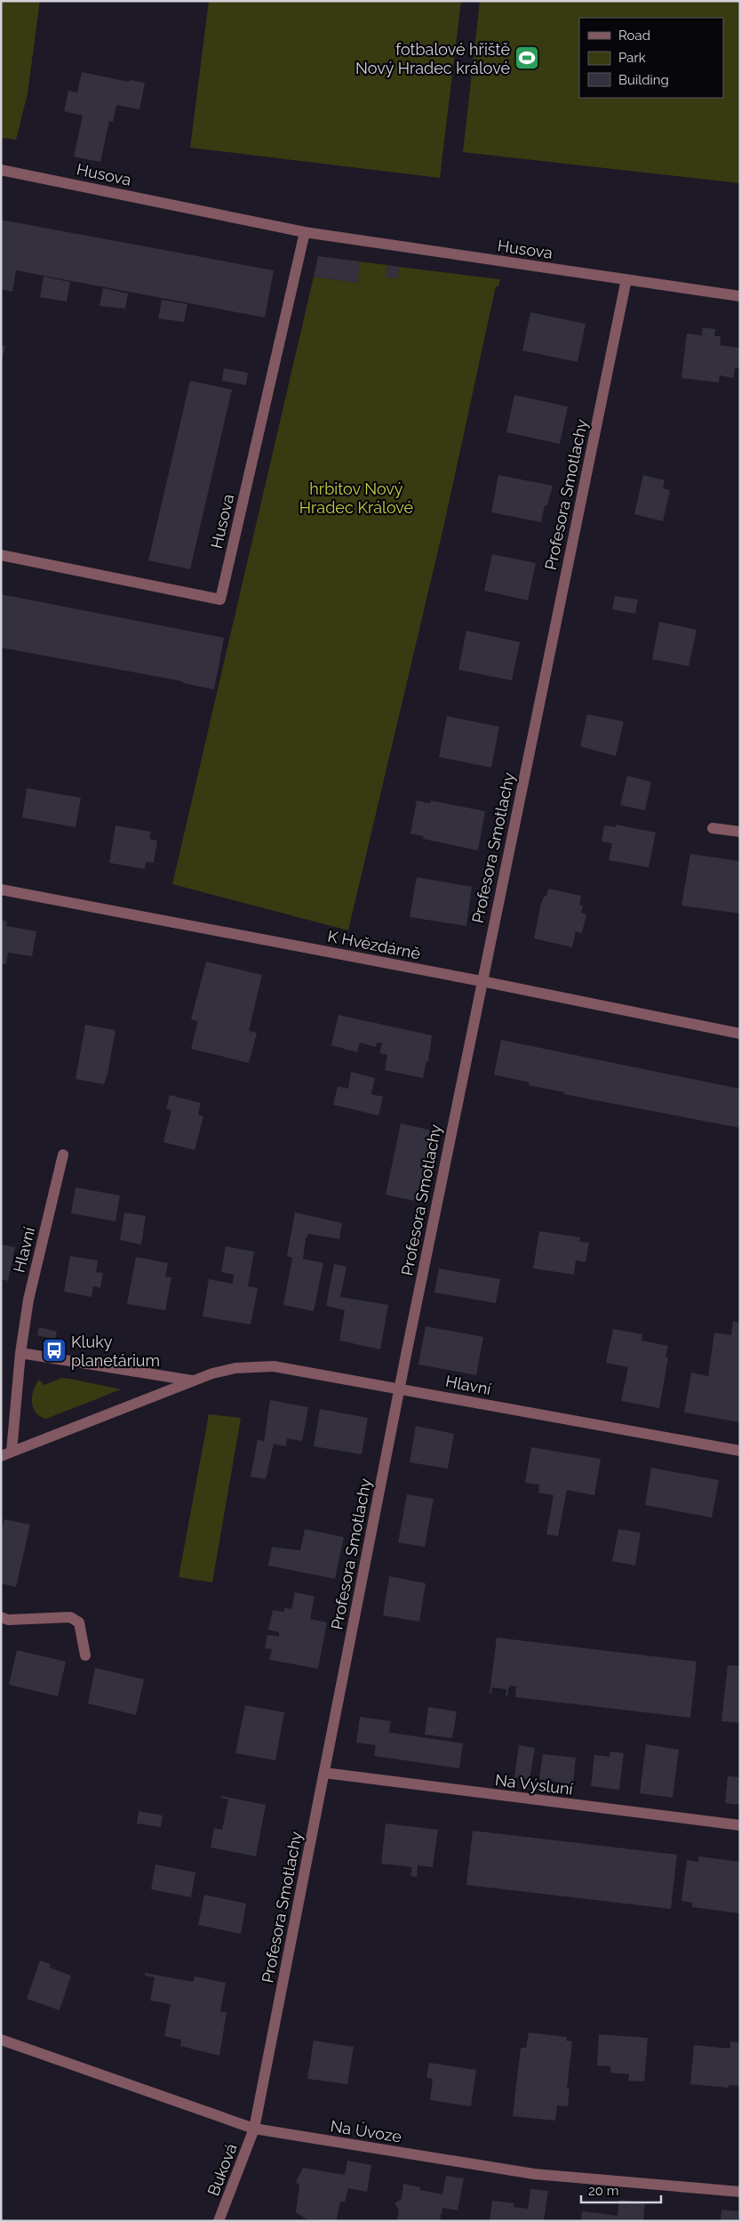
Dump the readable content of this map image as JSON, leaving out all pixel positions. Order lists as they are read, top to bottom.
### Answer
{
  "streets": {
    "street": [
      "Husova",
      "Profesora Smotlachy",
      "K Hvězdárně",
      "Hlavní",
      "Na Výsluní",
      "Na Úvoze",
      "Buková"
    ]
  },
  "crossings": [
    ["Husova", "Profesora Smotlachy"],
    ["Profesora Smotlachy", "K Hvězdárně"],
    ["Profesora Smotlachy", "Hlavní"],
    ["Profesora Smotlachy", "Na Výsluní"],
    ["Profesora Smotlachy", "Na Úvoze"],
    ["Profesora Smotlachy", "Buková"],
    ["Na Úvoze", "Buková"]
  ],
  "parks": ["hrbitov Nový Hradec Králové"],
  "places": {
    "sports": ["fotbalové hřiště Nový Hradec králové"],
    "bus stop": ["Kluky planetárium"]
  },
  "legend": ["Road", "Park", "Building"],
  "scale_bar": "20 m"
}
